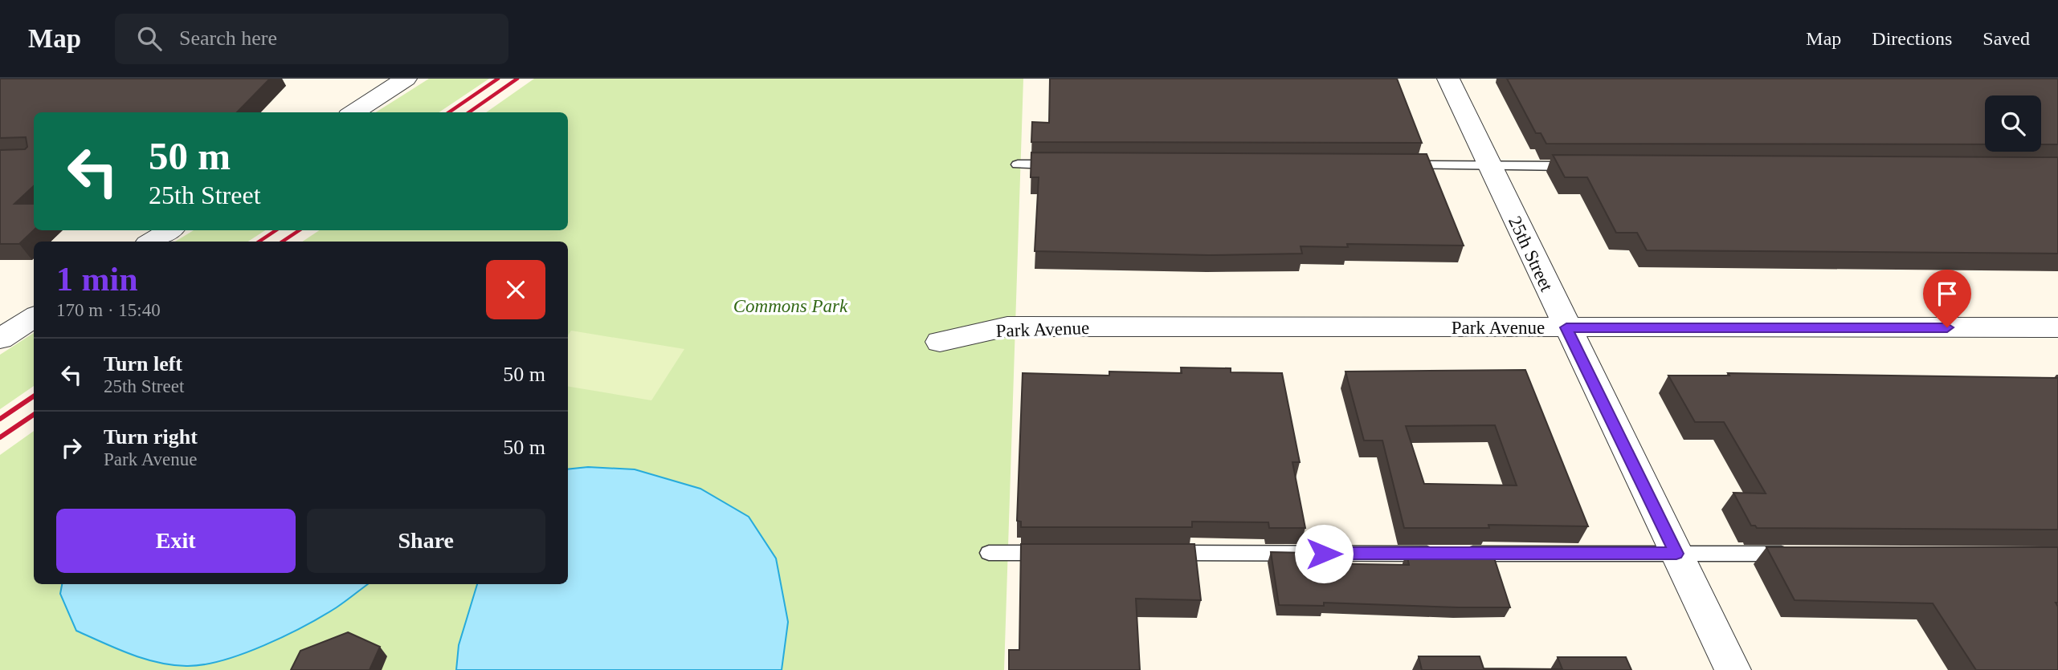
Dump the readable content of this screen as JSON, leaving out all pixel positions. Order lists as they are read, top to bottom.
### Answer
{
  "streets": {
    "street": ["25th Street", "Park Avenue"]
  },
  "crossings": [
    ["25th Street", "Park Avenue"]
  ],
  "parks": ["Commons Park"],
  "page": {
    "header": "Map",
    "search": "Search here",
    "nav": ["Map", "Directions", "Saved"],
    "turn": ["50 m", "25th Street"],
    "heading": ["1 min", "170 m · 15:40"],
    "list": [
      {
        "name": "Turn left",
        "note": "25th Street",
        "value": "50 m"
      },
      {
        "name": "Turn right",
        "note": "Park Avenue",
        "value": "50 m"
      }
    ],
    "buttons": ["Exit", "Share"]
  }
}
